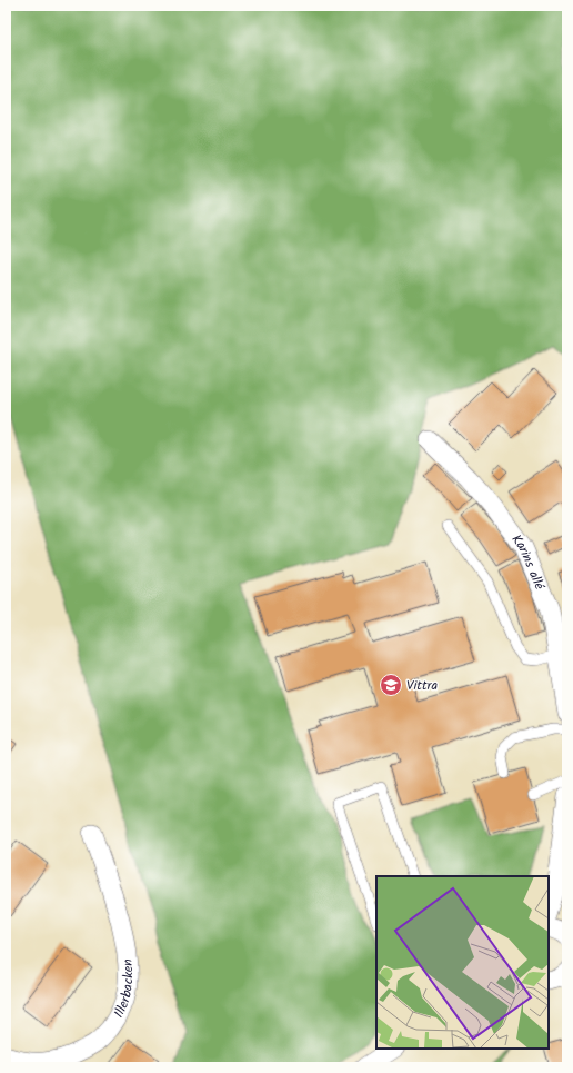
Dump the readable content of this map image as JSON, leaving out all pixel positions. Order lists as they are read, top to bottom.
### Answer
{
  "streets": {
    "street": ["Karins allé", "Illerbacken"]
  },
  "places": {
    "school or university": ["Vittra"]
  }
}
